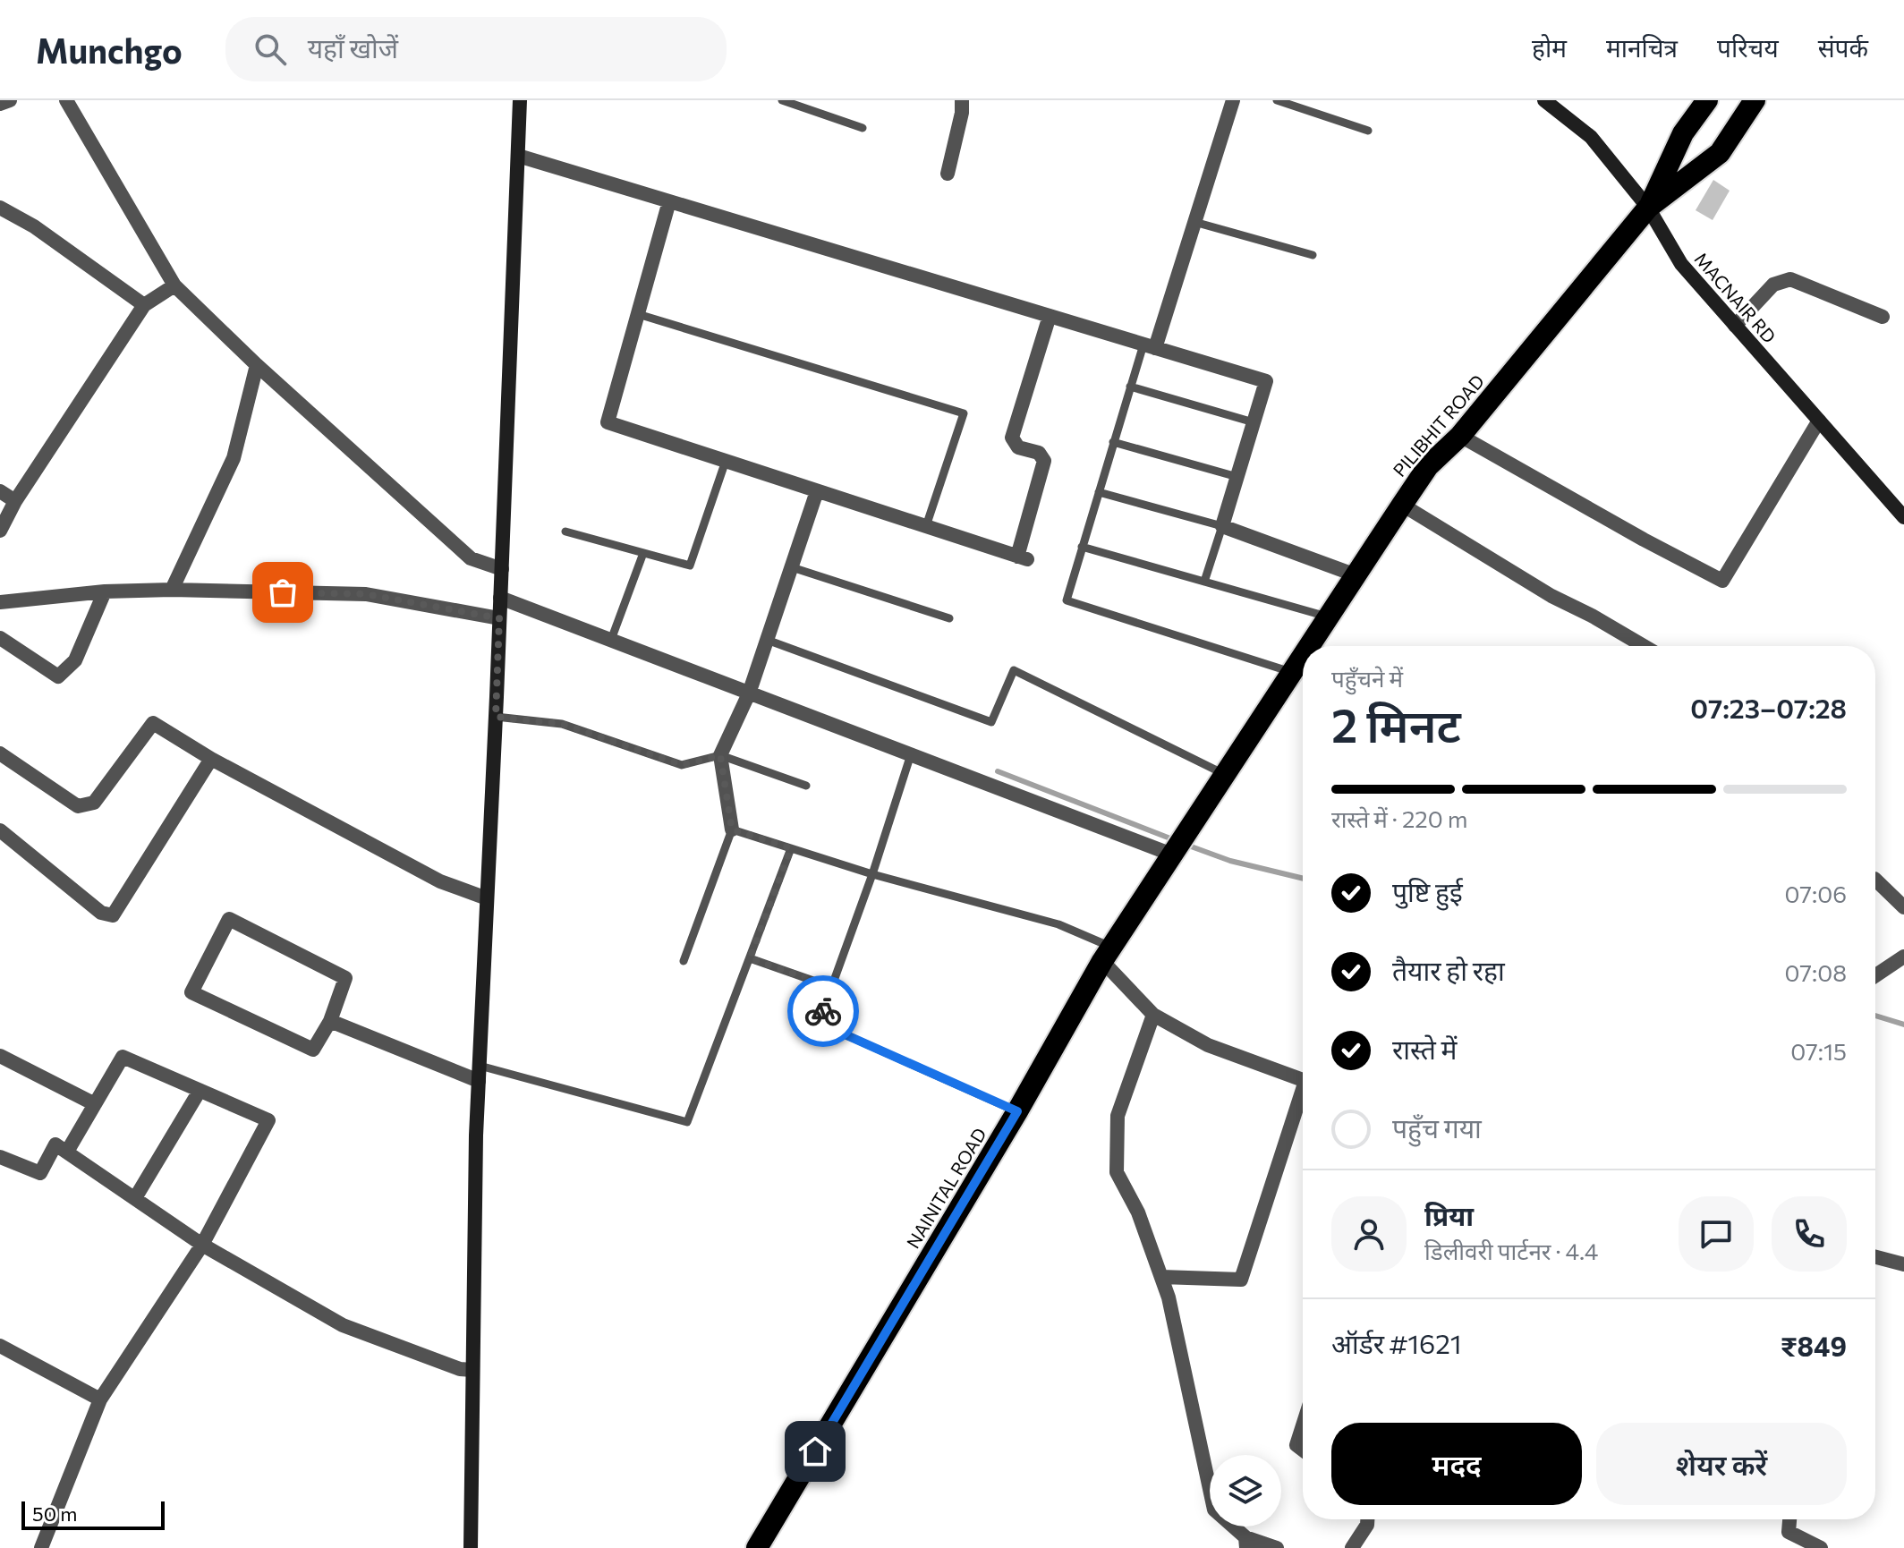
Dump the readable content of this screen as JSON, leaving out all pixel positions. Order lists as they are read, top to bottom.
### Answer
{
  "streets": {
    "highway": ["PILIBHIT ROAD", "NAINITAL ROAD"],
    "main road": ["MACNAIR RD"]
  },
  "crossings": [
    ["MACNAIR RD", "PILIBHIT ROAD"],
    ["PILIBHIT ROAD", "NAINITAL ROAD"]
  ],
  "scale_bar": "50 m",
  "page": {
    "header": "Munchgo",
    "search": "यहाँ खोजें",
    "nav": [
      "होम",
      "मानचित्र",
      "परिचय",
      "संपर्क"
    ],
    "heading": ["2 मिनट", "पहुँचने में", "07:23–07:28"],
    "panel": [
      "प्रिया",
      "डिलीवरी पार्टनर · 4.4",
      "ऑर्डर #1621",
      "₹849"
    ],
    "bar": "रास्ते में · 220 m",
    "list": [
      ["पुष्टि हुई", "07:06"],
      ["तैयार हो रहा", "07:08"],
      ["रास्ते में", "07:15"],
      "पहुँच गया"
    ],
    "buttons": ["मदद", "शेयर करें"],
    "scale": "50 m"
  }
}
